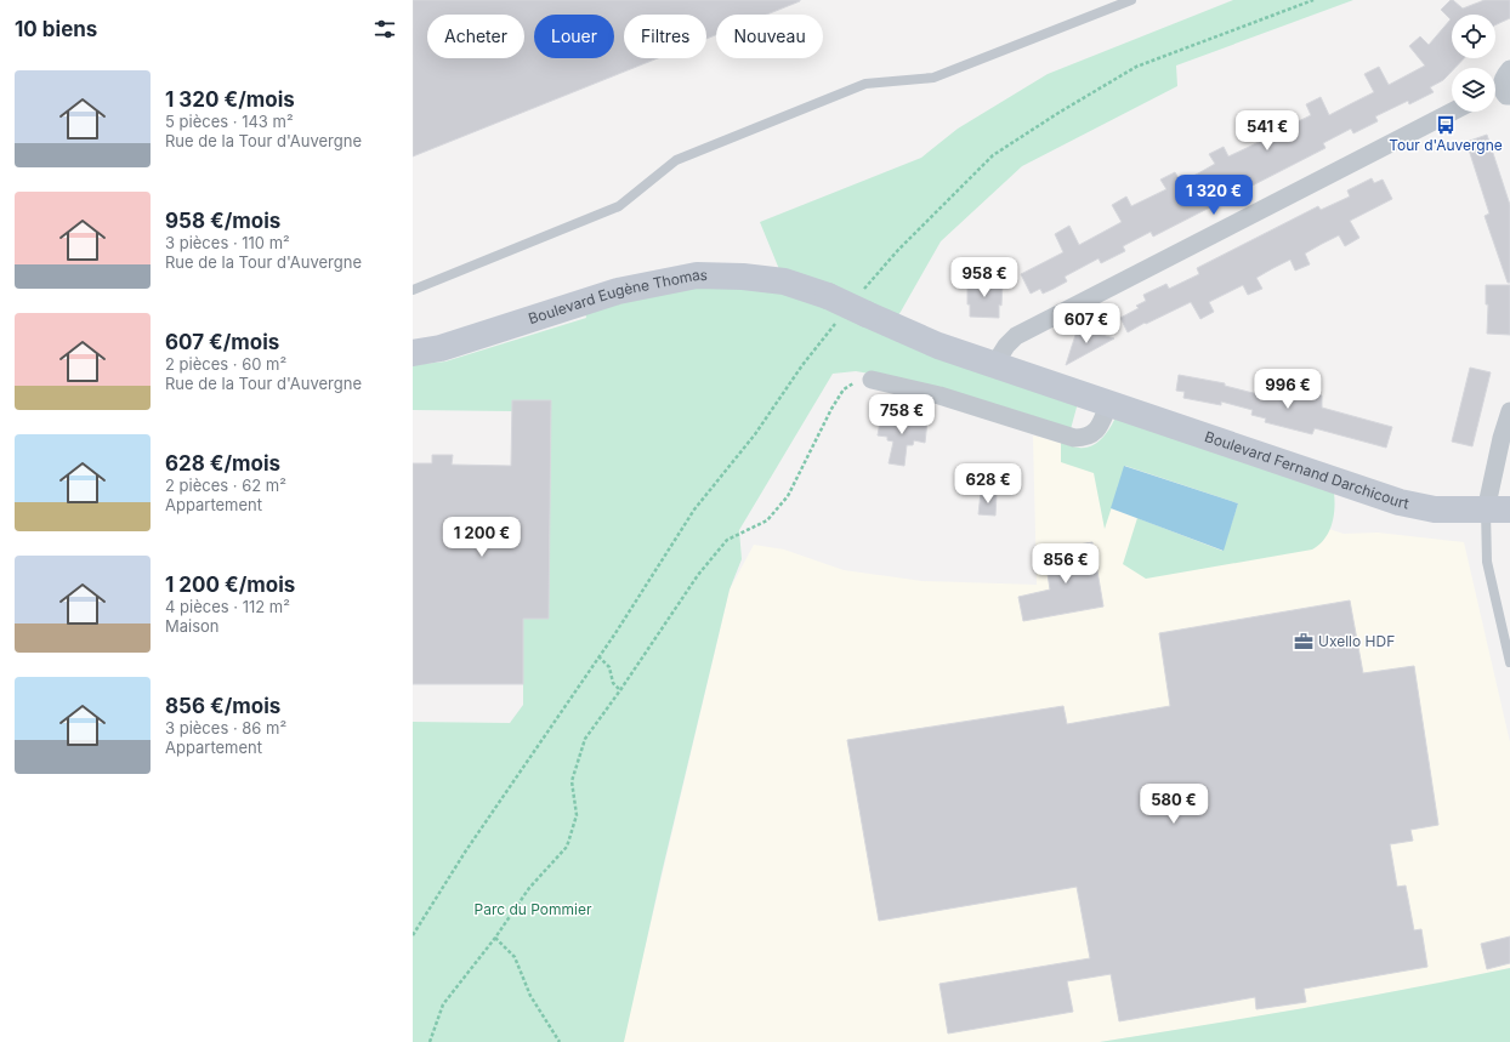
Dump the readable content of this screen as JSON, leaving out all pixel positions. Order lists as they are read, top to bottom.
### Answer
{
  "streets": {
    "main road": ["Boulevard Eugène Thomas", "Boulevard Fernand Darchicourt"]
  },
  "parks": ["Parc du Pommier"],
  "places": {
    "bus stop": ["Tour d'Auvergne"],
    "office": ["Uxello HDF"]
  },
  "page": {
    "heading": "10 biens",
    "chip": [
      "Acheter",
      "Louer",
      "Filtres",
      "Nouveau"
    ],
    "list": [
      {
        "name": "1 320 €/mois",
        "note": "5 pièces · 143 m² · Rue de la Tour d'Auvergne"
      },
      {
        "name": "958 €/mois",
        "note": "3 pièces · 110 m² · Rue de la Tour d'Auvergne"
      },
      {
        "name": "607 €/mois",
        "note": "2 pièces · 60 m² · Rue de la Tour d'Auvergne"
      },
      {
        "name": "628 €/mois",
        "note": "2 pièces · 62 m² · Appartement"
      },
      {
        "name": "1 200 €/mois",
        "note": "4 pièces · 112 m² · Maison"
      },
      {
        "name": "856 €/mois",
        "note": "3 pièces · 86 m² · Appartement"
      }
    ],
    "price": [
      "541 €",
      "1 320 €",
      "958 €",
      "607 €",
      "996 €",
      "758 €",
      "628 €",
      "1 200 €",
      "856 €",
      "580 €"
    ]
  }
}
